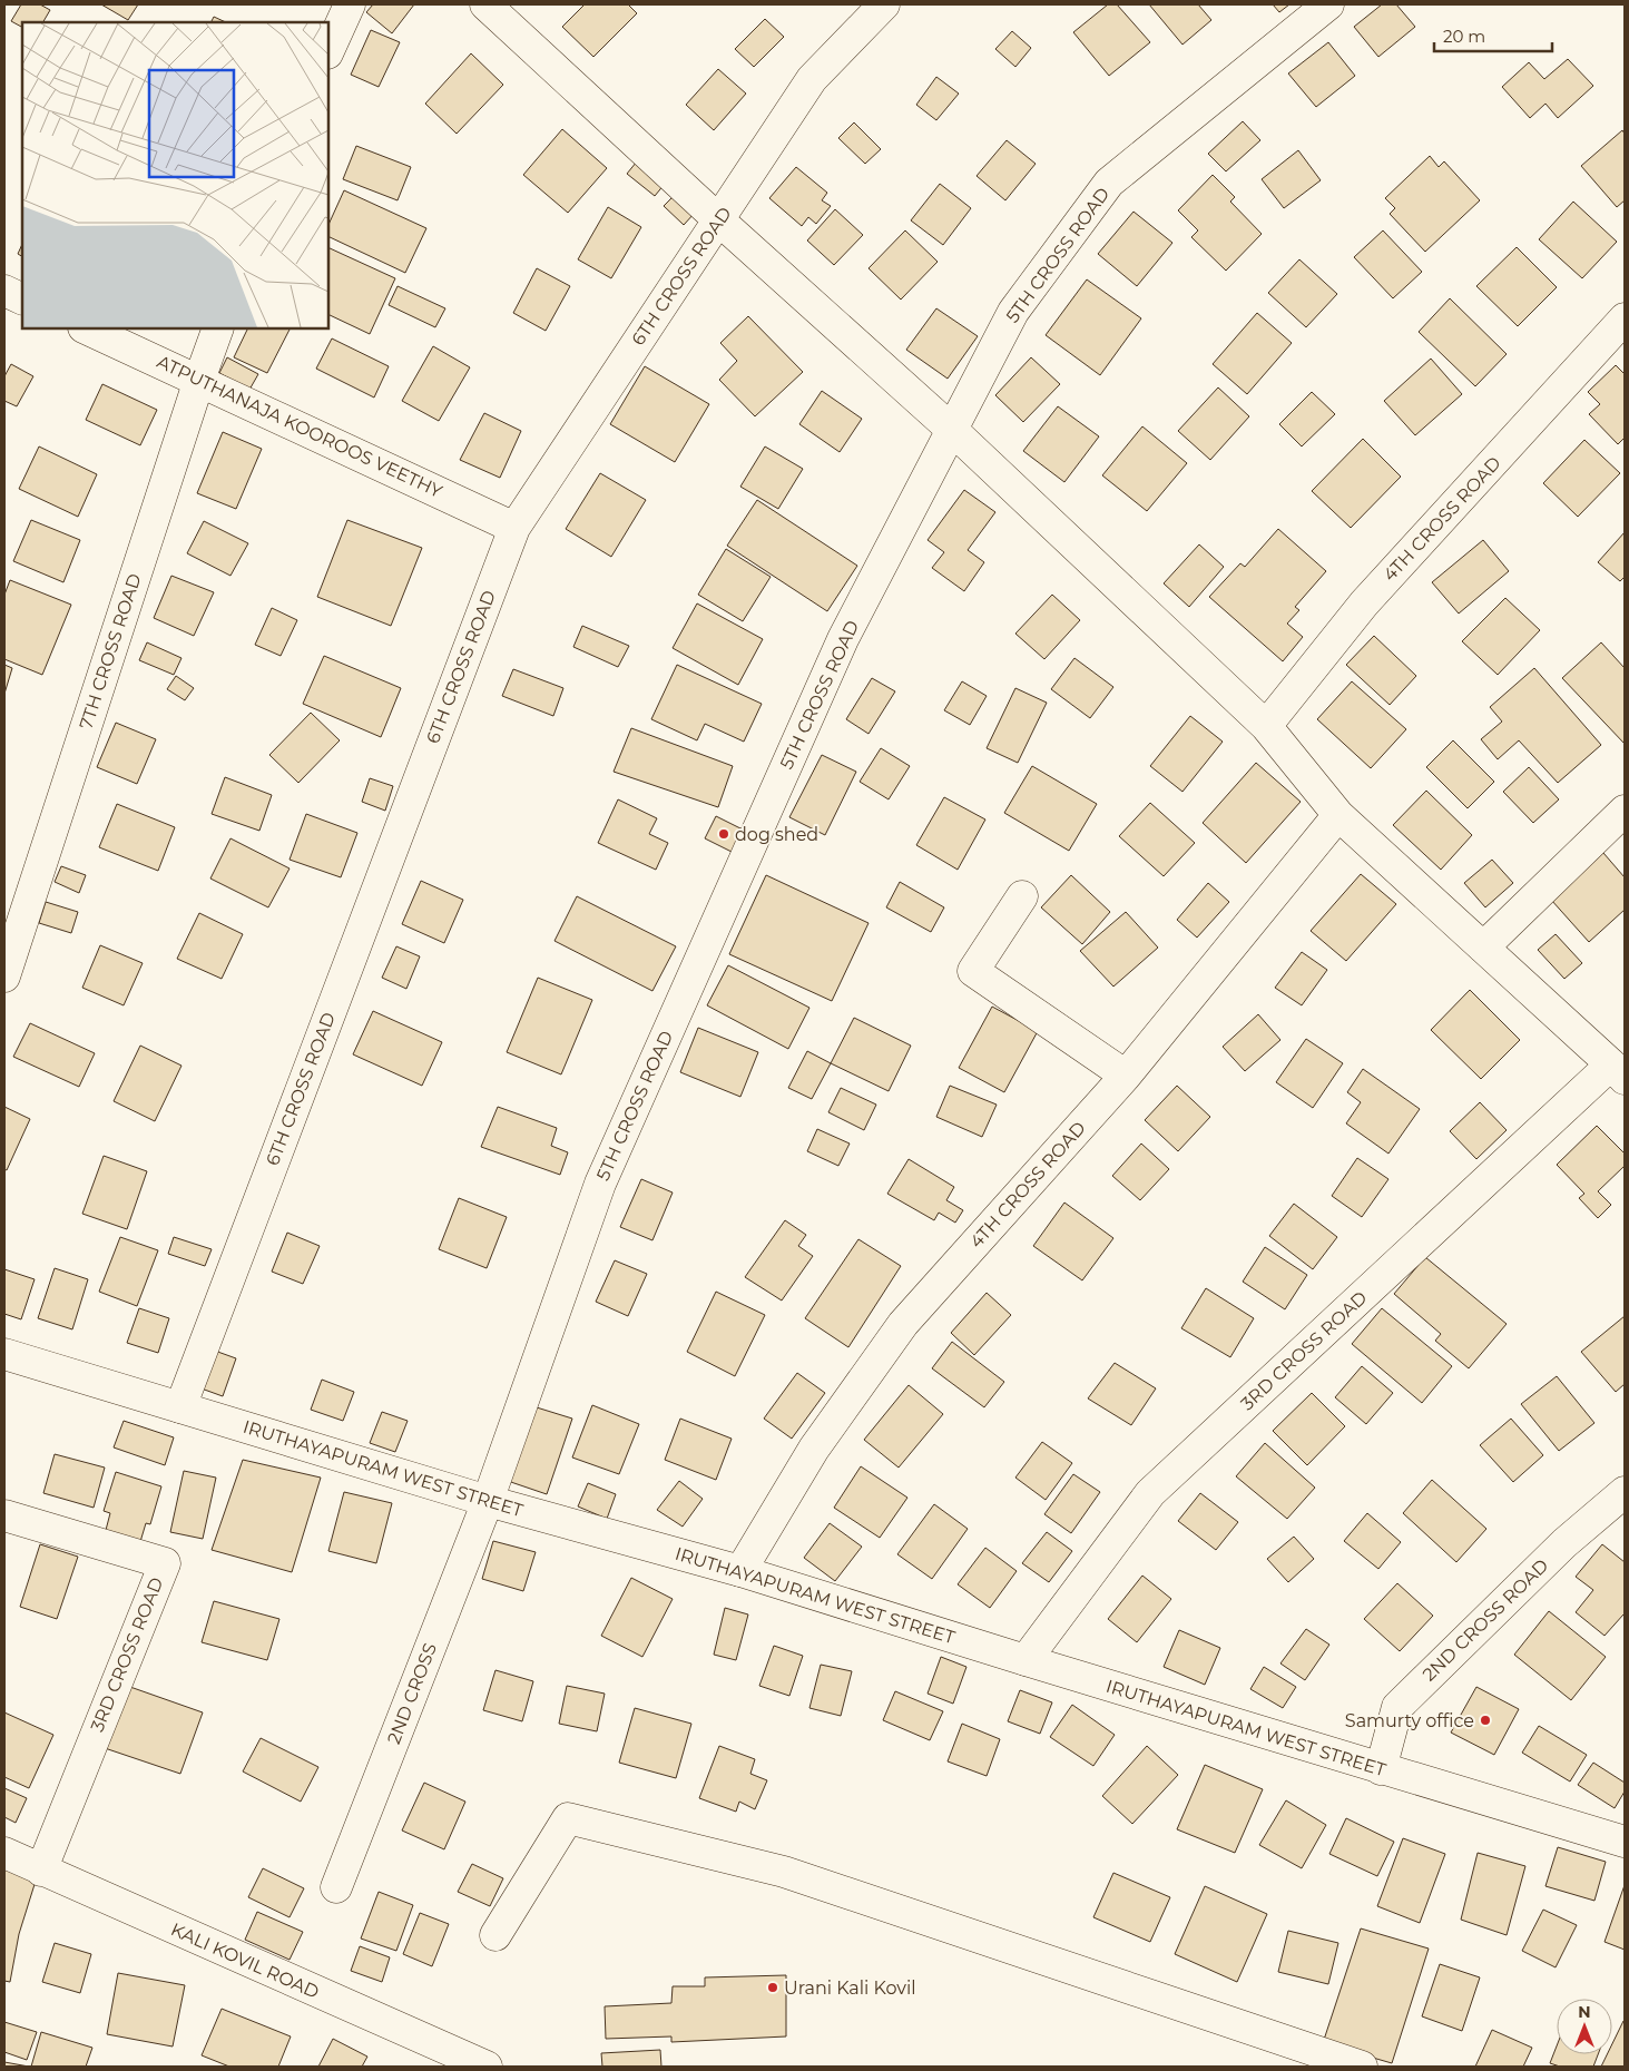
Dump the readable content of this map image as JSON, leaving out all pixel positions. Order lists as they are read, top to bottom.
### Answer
{
  "streets": {
    "street": [
      "5TH CROSS ROAD",
      "6TH CROSS ROAD",
      "ATPUTHANAJA KOOROOS VEETHY",
      "4TH CROSS ROAD",
      "7TH CROSS ROAD",
      "3RD CROSS ROAD",
      "IRUTHAYAPURAM WEST STREET",
      "2ND CROSS ROAD",
      "2ND CROSS",
      "KALI KOVIL ROAD"
    ]
  },
  "crossings": [
    ["5TH CROSS ROAD", "IRUTHAYAPURAM WEST STREET"],
    ["5TH CROSS ROAD", "2ND CROSS"],
    ["6TH CROSS ROAD", "ATPUTHANAJA KOOROOS VEETHY"],
    ["6TH CROSS ROAD", "IRUTHAYAPURAM WEST STREET"],
    ["ATPUTHANAJA KOOROOS VEETHY", "7TH CROSS ROAD"],
    ["4TH CROSS ROAD", "IRUTHAYAPURAM WEST STREET"],
    ["3RD CROSS ROAD", "IRUTHAYAPURAM WEST STREET"],
    ["3RD CROSS ROAD", "KALI KOVIL ROAD"],
    ["IRUTHAYAPURAM WEST STREET", "2ND CROSS ROAD"],
    ["IRUTHAYAPURAM WEST STREET", "2ND CROSS"]
  ],
  "places": ["dog shed", "Samurty office", "Urani Kali Kovil"],
  "scale_bar": "20 m",
  "north": "top"
}
